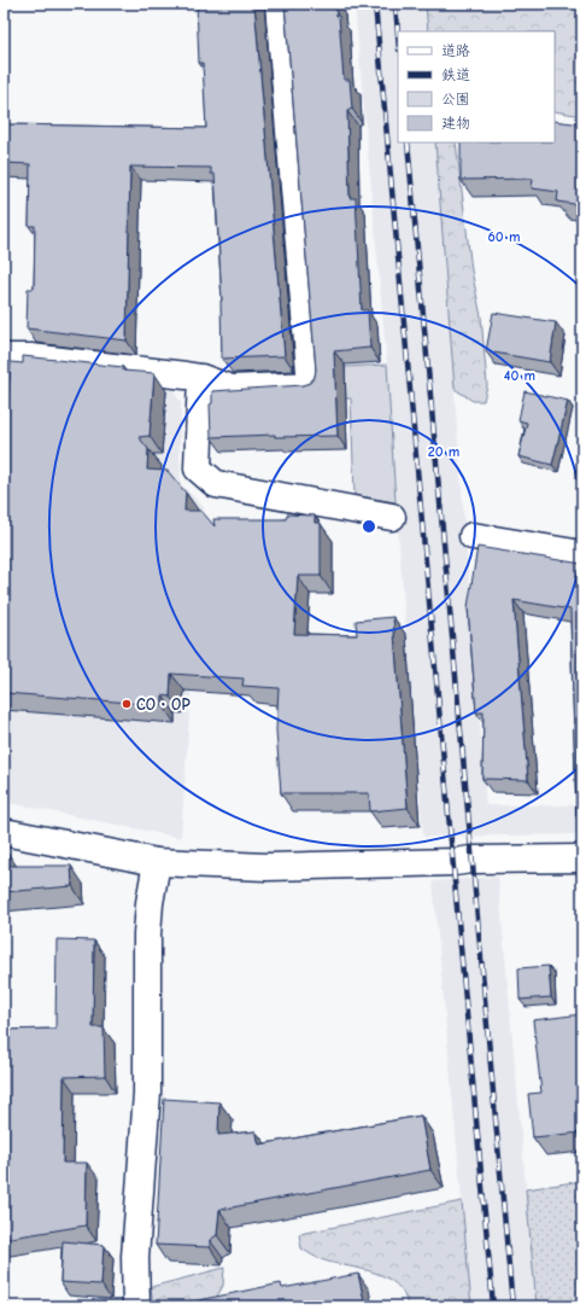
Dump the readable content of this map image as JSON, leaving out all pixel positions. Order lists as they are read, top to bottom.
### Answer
{
  "places": ["CO・OP"],
  "legend": [
    "道路",
    "鉄道",
    "公園",
    "建物"
  ],
  "rings": ["60 m", "40 m", "20 m"]
}
